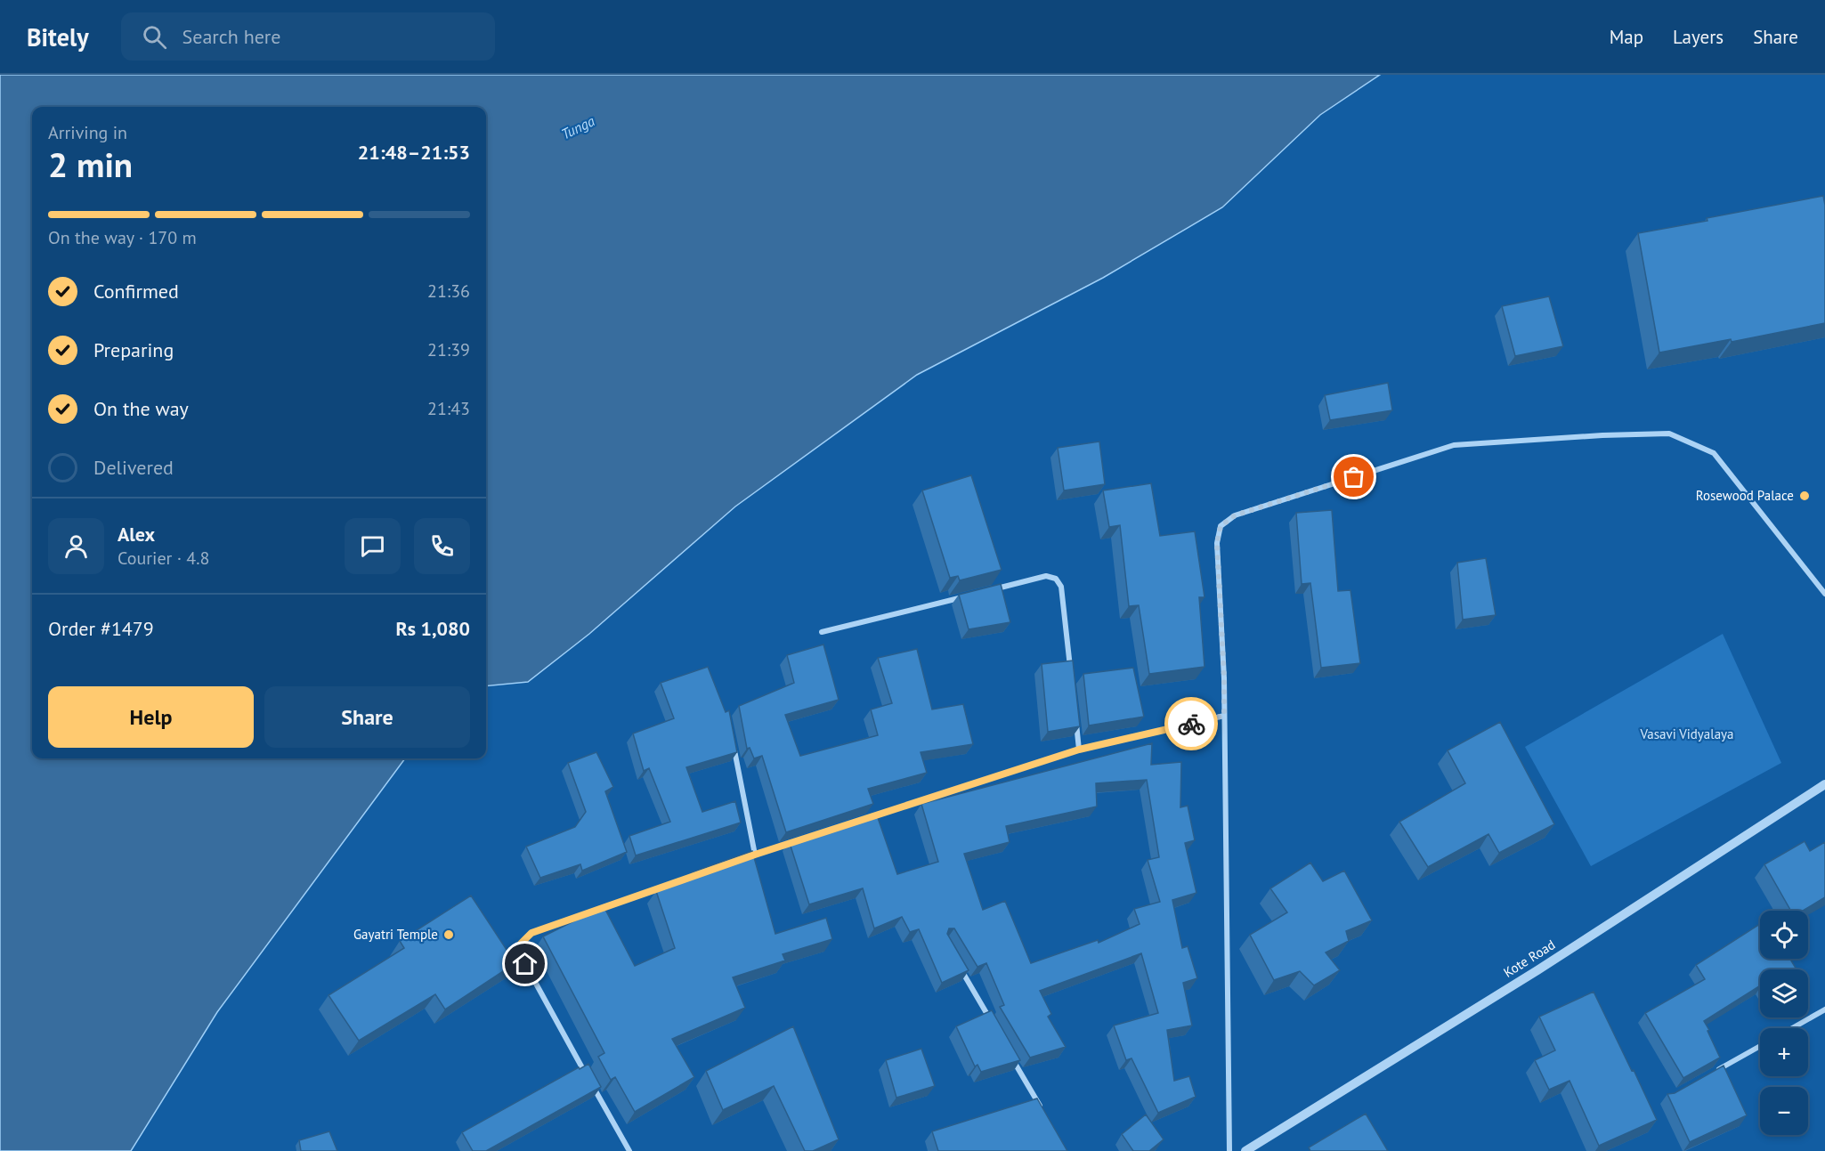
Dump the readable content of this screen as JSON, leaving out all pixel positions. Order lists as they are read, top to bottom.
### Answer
{
  "streets": {
    "street": ["Kote Road"]
  },
  "water": ["Tunga"],
  "parks": ["Vasavi Vidyalaya"],
  "places": ["Rosewood Palace", "Gayatri Temple"],
  "page": {
    "header": "Bitely",
    "search": "Search here",
    "nav": ["Map", "Layers", "Share"],
    "heading": ["2 min", "Arriving in", "21:48–21:53"],
    "panel": [
      "Alex",
      "Courier · 4.8",
      "Order #1479",
      "Rs 1,080"
    ],
    "bar": "On the way · 170 m",
    "list": [
      ["Confirmed", "21:36"],
      ["Preparing", "21:39"],
      ["On the way", "21:43"],
      "Delivered"
    ],
    "buttons": ["Help", "Share"],
    "map_buttons": ["+", "−"]
  }
}
